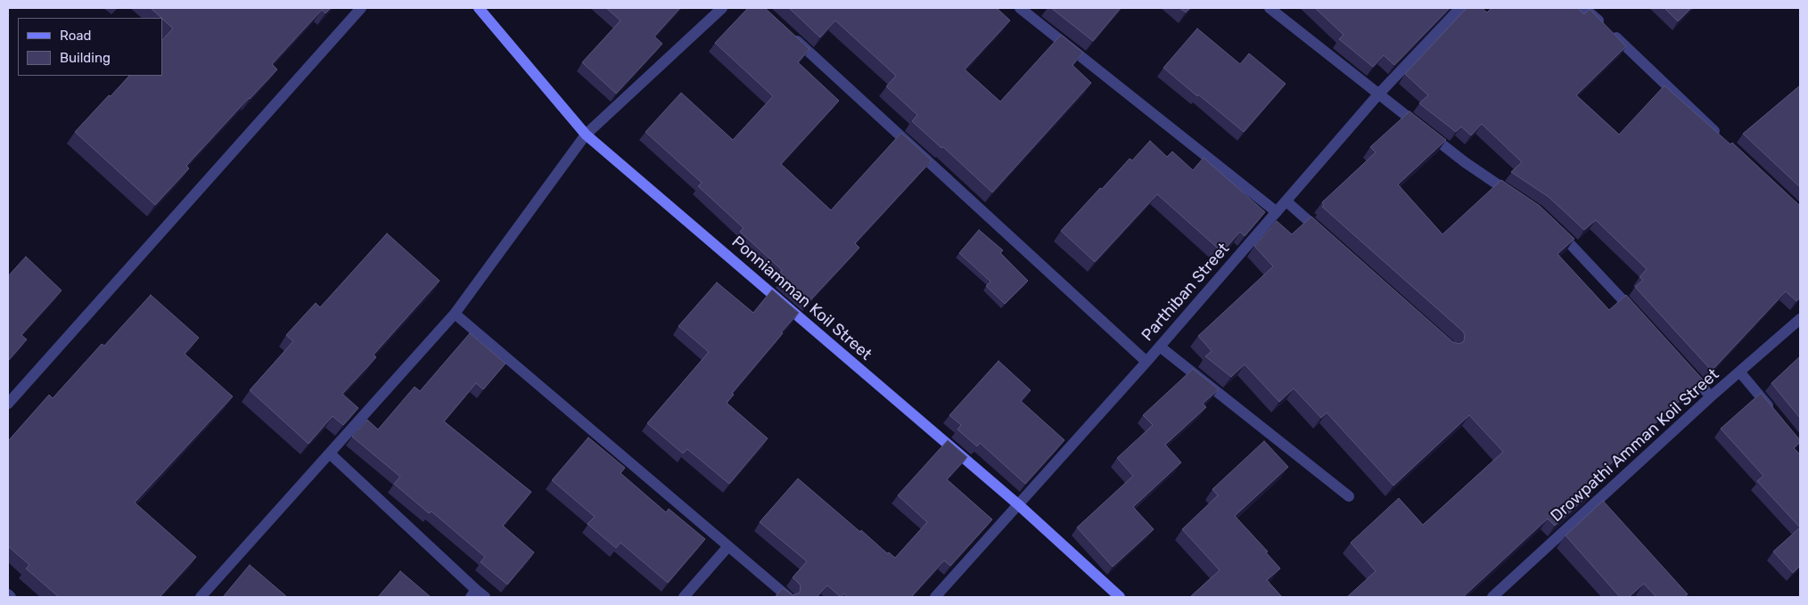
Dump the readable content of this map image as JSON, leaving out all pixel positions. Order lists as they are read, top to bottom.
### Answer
{
  "streets": {
    "street": ["Parthiban Street", "Ponniamman Koil Street", "Drowpathi Amman Koil Street"]
  },
  "crossings": [
    ["Parthiban Street", "Ponniamman Koil Street"]
  ],
  "legend": ["Road", "Building"]
}
